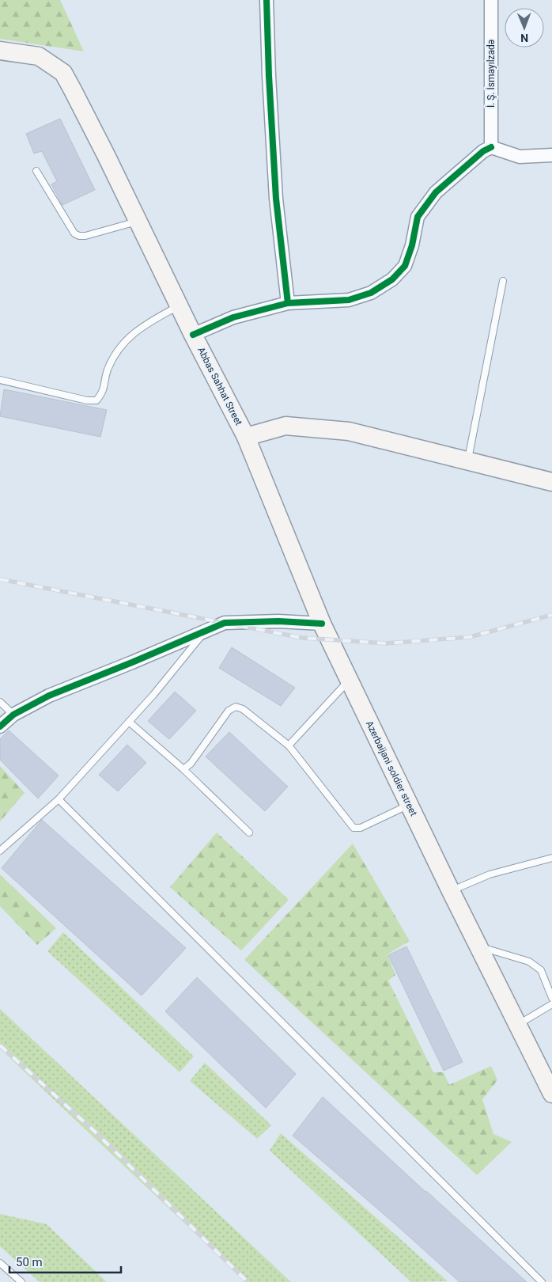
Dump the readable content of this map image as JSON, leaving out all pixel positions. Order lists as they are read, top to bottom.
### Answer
{
  "streets": {
    "main road": ["Abbas Sahhat Street", "Azerbaijani soldier street"],
    "street": ["İ. Ş. İsmayılzadə"]
  },
  "crossings": [
    ["Abbas Sahhat Street", "Azerbaijani soldier street"]
  ],
  "scale_bar": "50 m",
  "north": "bottom"
}
